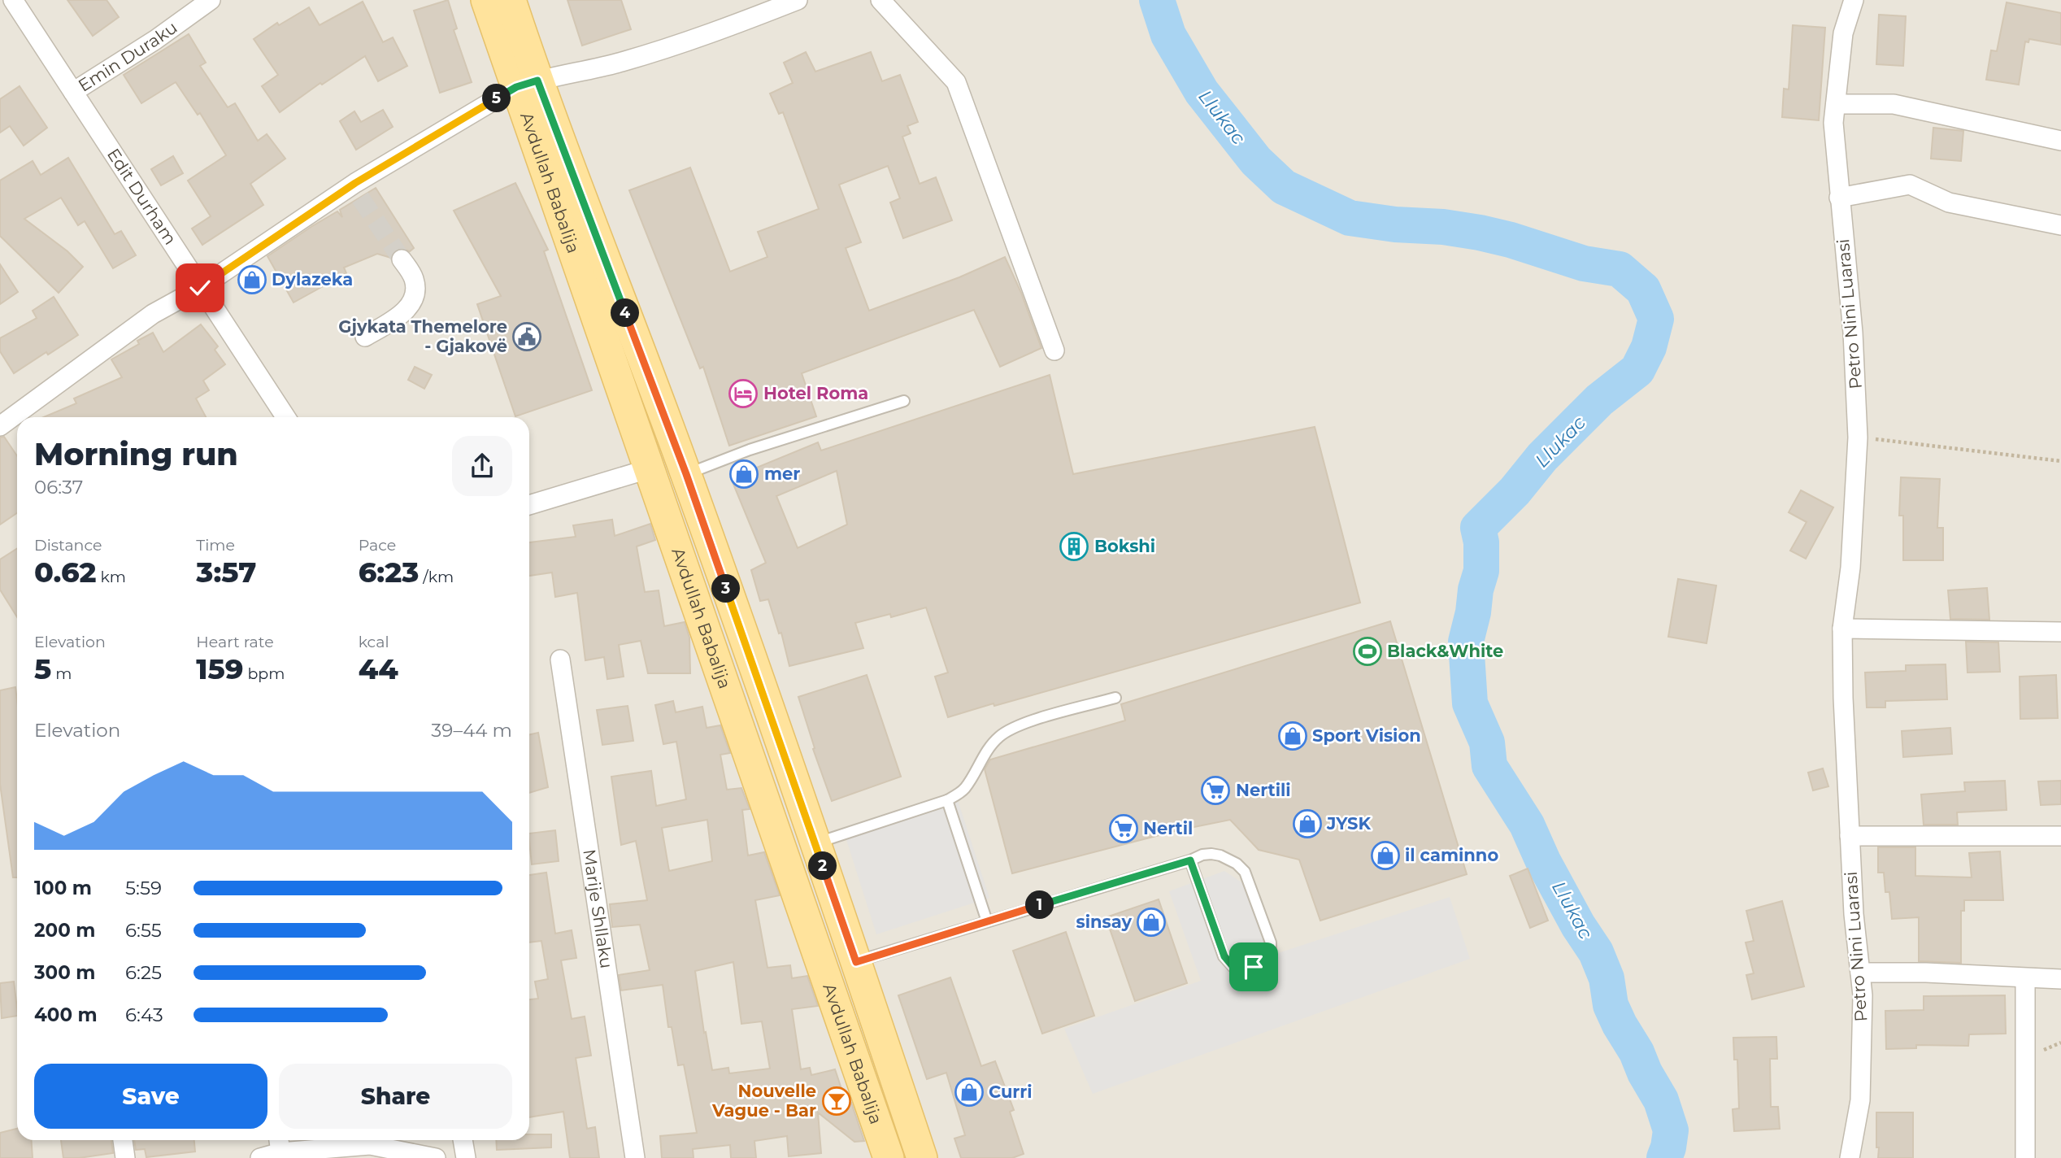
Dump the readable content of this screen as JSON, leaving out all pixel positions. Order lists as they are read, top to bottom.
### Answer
{
  "streets": {
    "main road": ["Avdullah Babalija"],
    "street": [
      "Emin Duraku",
      "Edit Durham",
      "Petro Nini Luarasi",
      "Marije Shllaku"
    ]
  },
  "crossings": [
    ["Emin Duraku", "Edit Durham"]
  ],
  "water": ["Llukac"],
  "places": {
    "shop": [
      "Dylazeka",
      "mer",
      "Sport Vision",
      "JYSK",
      "il caminno",
      "sinsay",
      "Curri"
    ],
    "public building": ["Gjykata Themelore - Gjakovë"],
    "hotel": ["Hotel Roma"],
    "building": ["Bokshi"],
    "sports": ["Black&White"],
    "supermarket": ["Nertili", "Nertil"],
    "bar": ["Nouvelle Vague - Bar"]
  },
  "page": {
    "pins": [
      "5",
      "4",
      "3",
      "2",
      "1"
    ],
    "heading": ["Morning run", "06:37"],
    "stats": [
      ["Distance", "0.62 km"],
      ["Time", "3:57"],
      ["Pace", "6:23 /km"],
      ["Elevation", "5 m"],
      ["Heart rate", "159 bpm"],
      ["kcal", "44"]
    ],
    "chart": ["Elevation", "39–44 m"],
    "list": [
      {
        "name": "100 m",
        "note": "5:59"
      },
      {
        "name": "200 m",
        "note": "6:55"
      },
      {
        "name": "300 m",
        "note": "6:25"
      },
      {
        "name": "400 m",
        "note": "6:43"
      }
    ],
    "buttons": ["Save", "Share"]
  }
}
